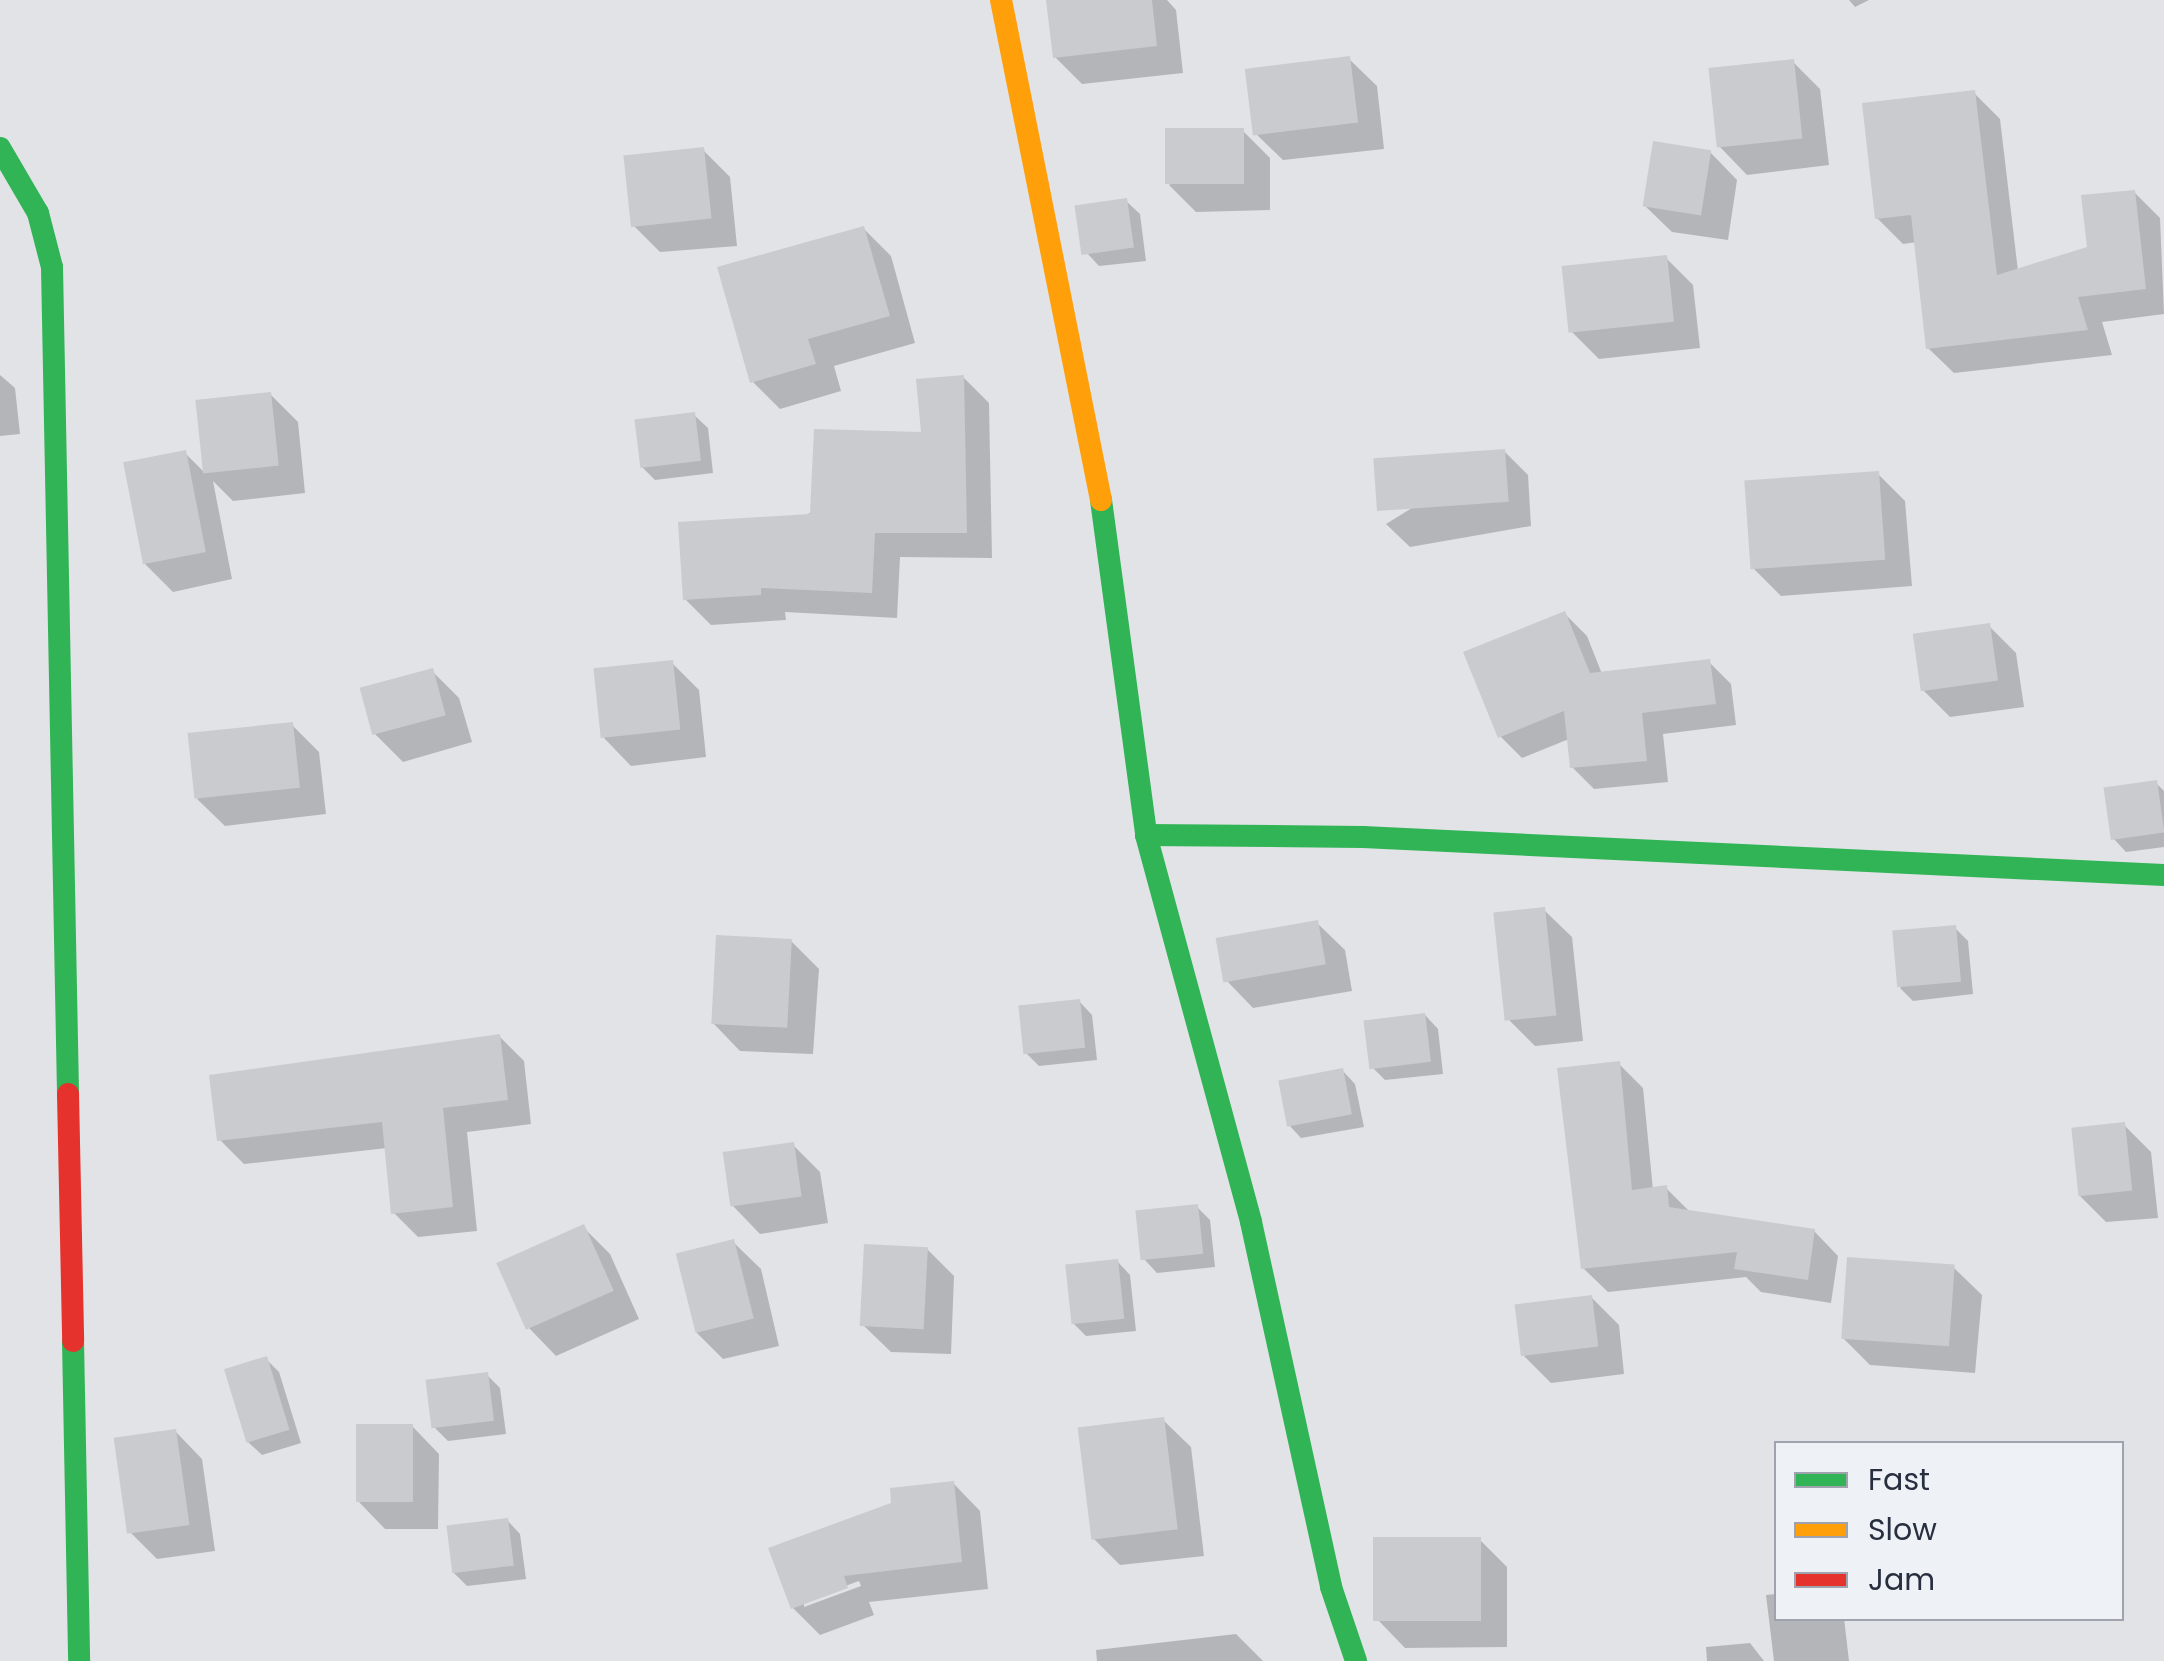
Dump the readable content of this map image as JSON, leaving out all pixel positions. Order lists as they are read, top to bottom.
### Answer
{
  "legend": ["Fast", "Slow", "Jam"]
}
